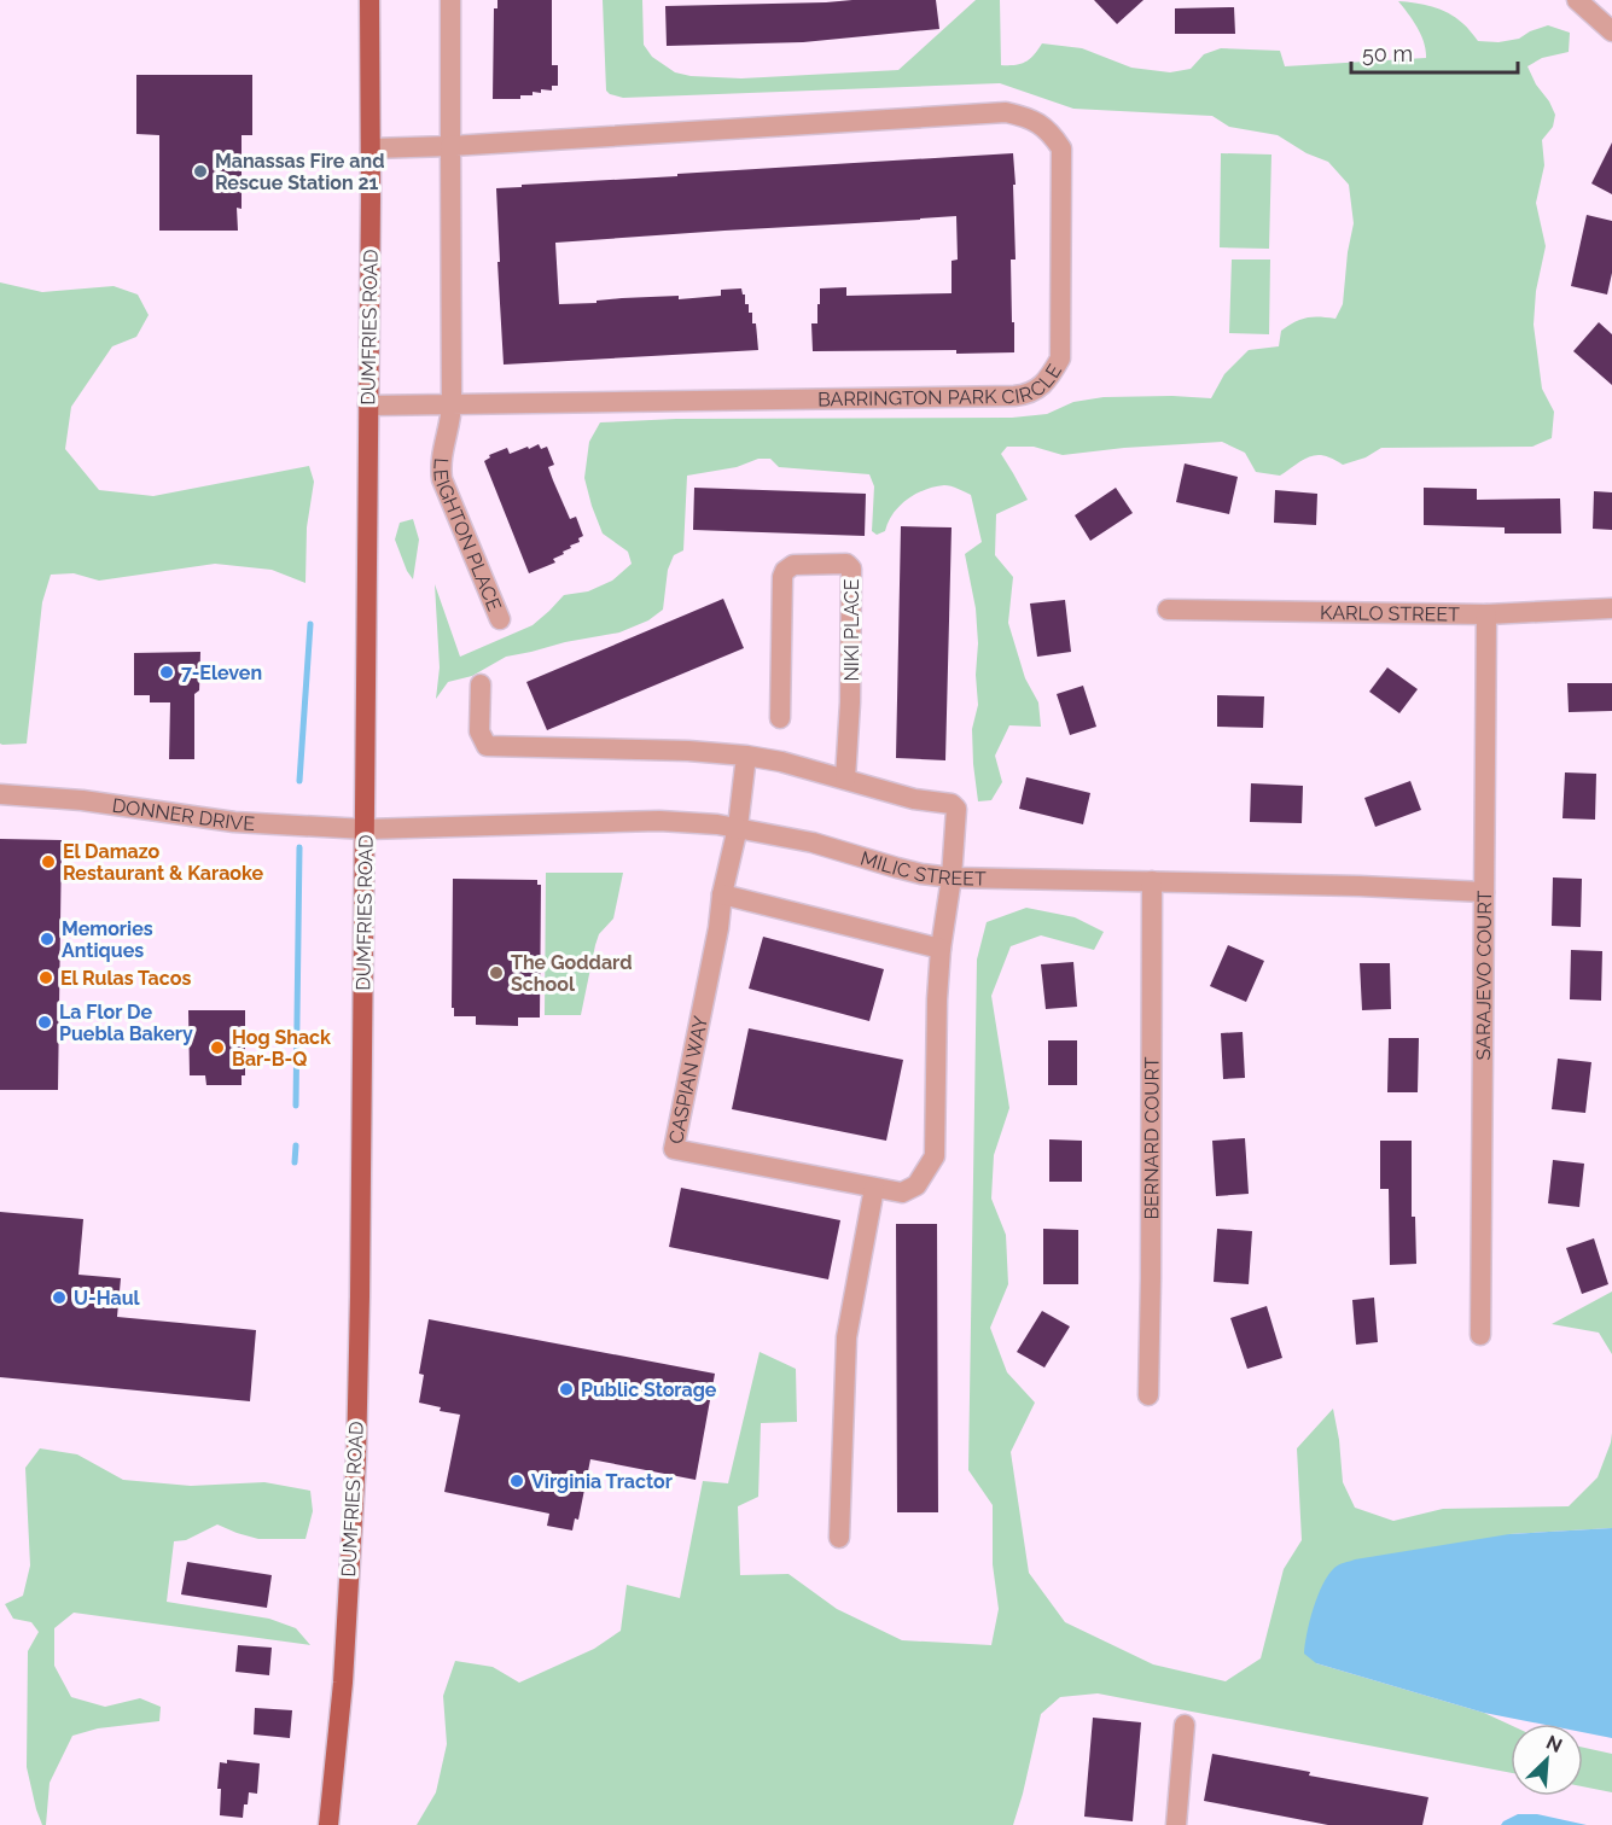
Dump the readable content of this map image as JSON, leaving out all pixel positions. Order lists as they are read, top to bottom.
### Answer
{
  "streets": {
    "main road": ["DUMFRIES ROAD"],
    "street": [
      "BARRINGTON PARK CIRCLE",
      "LEIGHTON PLACE",
      "KARLO STREET",
      "NIKI PLACE",
      "DONNER DRIVE",
      "MILIC STREET",
      "SARAJEVO COURT",
      "CASPIAN WAY",
      "BERNARD COURT"
    ]
  },
  "crossings": [
    ["DUMFRIES ROAD", "BARRINGTON PARK CIRCLE"],
    ["DUMFRIES ROAD", "DONNER DRIVE"],
    ["DUMFRIES ROAD", "MILIC STREET"],
    ["BARRINGTON PARK CIRCLE", "LEIGHTON PLACE"],
    ["KARLO STREET", "SARAJEVO COURT"],
    ["DONNER DRIVE", "MILIC STREET"],
    ["MILIC STREET", "SARAJEVO COURT"],
    ["MILIC STREET", "CASPIAN WAY"],
    ["MILIC STREET", "BERNARD COURT"]
  ],
  "places": [
    "Manassas Fire and Rescue Station 21",
    "7-Eleven",
    "El Damazo Restaurant & Karaoke",
    "Memories Antiques",
    "The Goddard School",
    "El Rulas Tacos",
    "La Flor De Puebla Bakery",
    "Hog Shack Bar-B-Q",
    "U-Haul",
    "Public Storage",
    "Virginia Tractor"
  ],
  "scale_bar": "50 m",
  "north": "top right"
}
